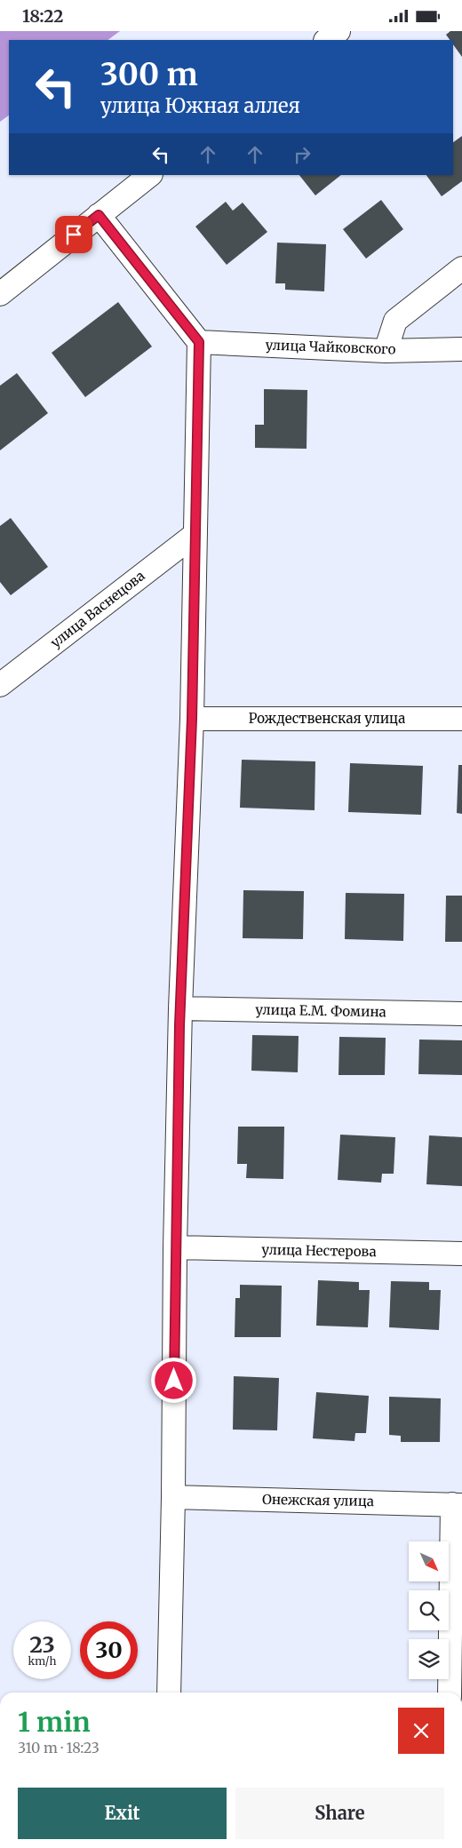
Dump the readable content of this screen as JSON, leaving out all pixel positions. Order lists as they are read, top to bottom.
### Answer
{
  "streets": {
    "street": [
      "улица Чайковского",
      "улица Васнецова",
      "Рождественская улица",
      "улица Е.М. Фомина",
      "улица Нестерова",
      "Онежская улица"
    ]
  },
  "north": "bottom right",
  "page": {
    "status": "18:22",
    "turn": ["300 m", "улица Южная аллея"],
    "speed": "23 km/h",
    "limit": "30",
    "heading": ["1 min", "310 m · 18:23"],
    "buttons": ["Exit", "Share"]
  }
}
